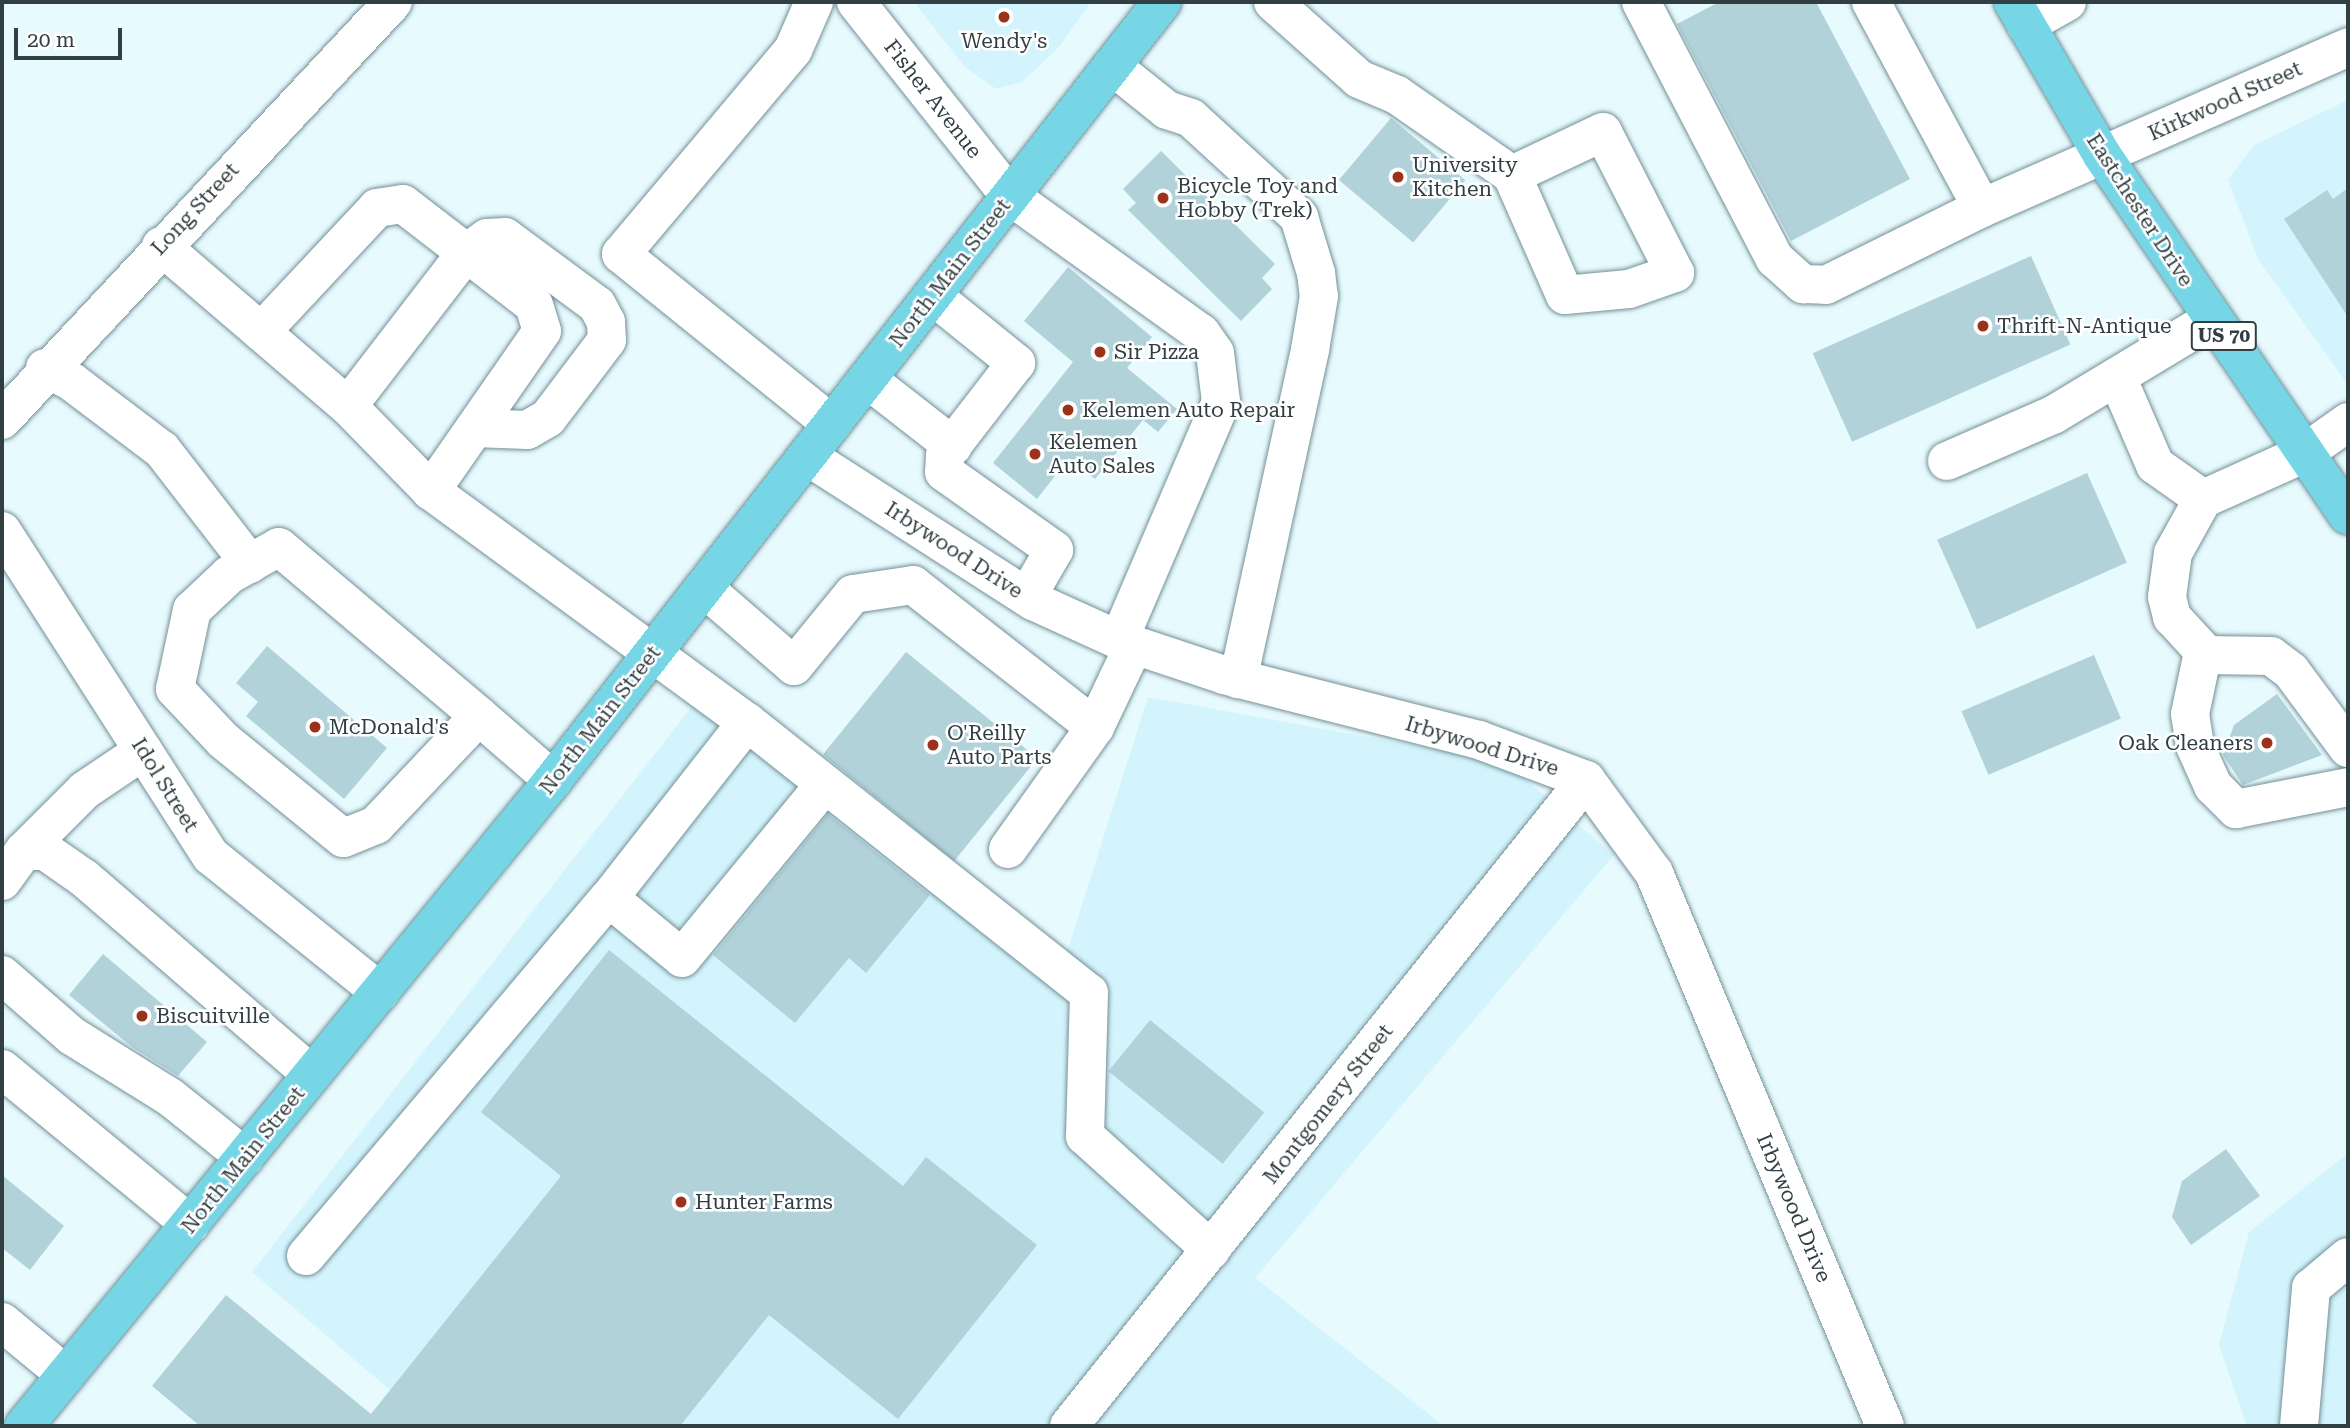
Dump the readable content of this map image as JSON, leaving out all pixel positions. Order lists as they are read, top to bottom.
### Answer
{
  "streets": {
    "main road": ["Eastchester Drive", "North Main Street", "US 70"],
    "street": [
      "Fisher Avenue",
      "Kirkwood Street",
      "Long Street",
      "Irbywood Drive",
      "Idol Street",
      "Montgomery Street"
    ]
  },
  "crossings": [
    ["Fisher Avenue", "North Main Street"],
    ["Fisher Avenue", "Irbywood Drive"],
    ["Kirkwood Street", "Eastchester Drive"],
    ["North Main Street", "Irbywood Drive"],
    ["North Main Street", "Idol Street"],
    ["Irbywood Drive", "Montgomery Street"]
  ],
  "places": [
    "Wendy's",
    "University Kitchen",
    "Bicycle Toy and Hobby (Trek)",
    "Thrift-N-Antique",
    "Sir Pizza",
    "Kelemen Auto Repair",
    "Kelemen Auto Sales",
    "McDonald's",
    "Oak Cleaners",
    "O'Reilly Auto Parts",
    "Biscuitville",
    "Hunter Farms"
  ],
  "scale_bar": "20 m"
}
